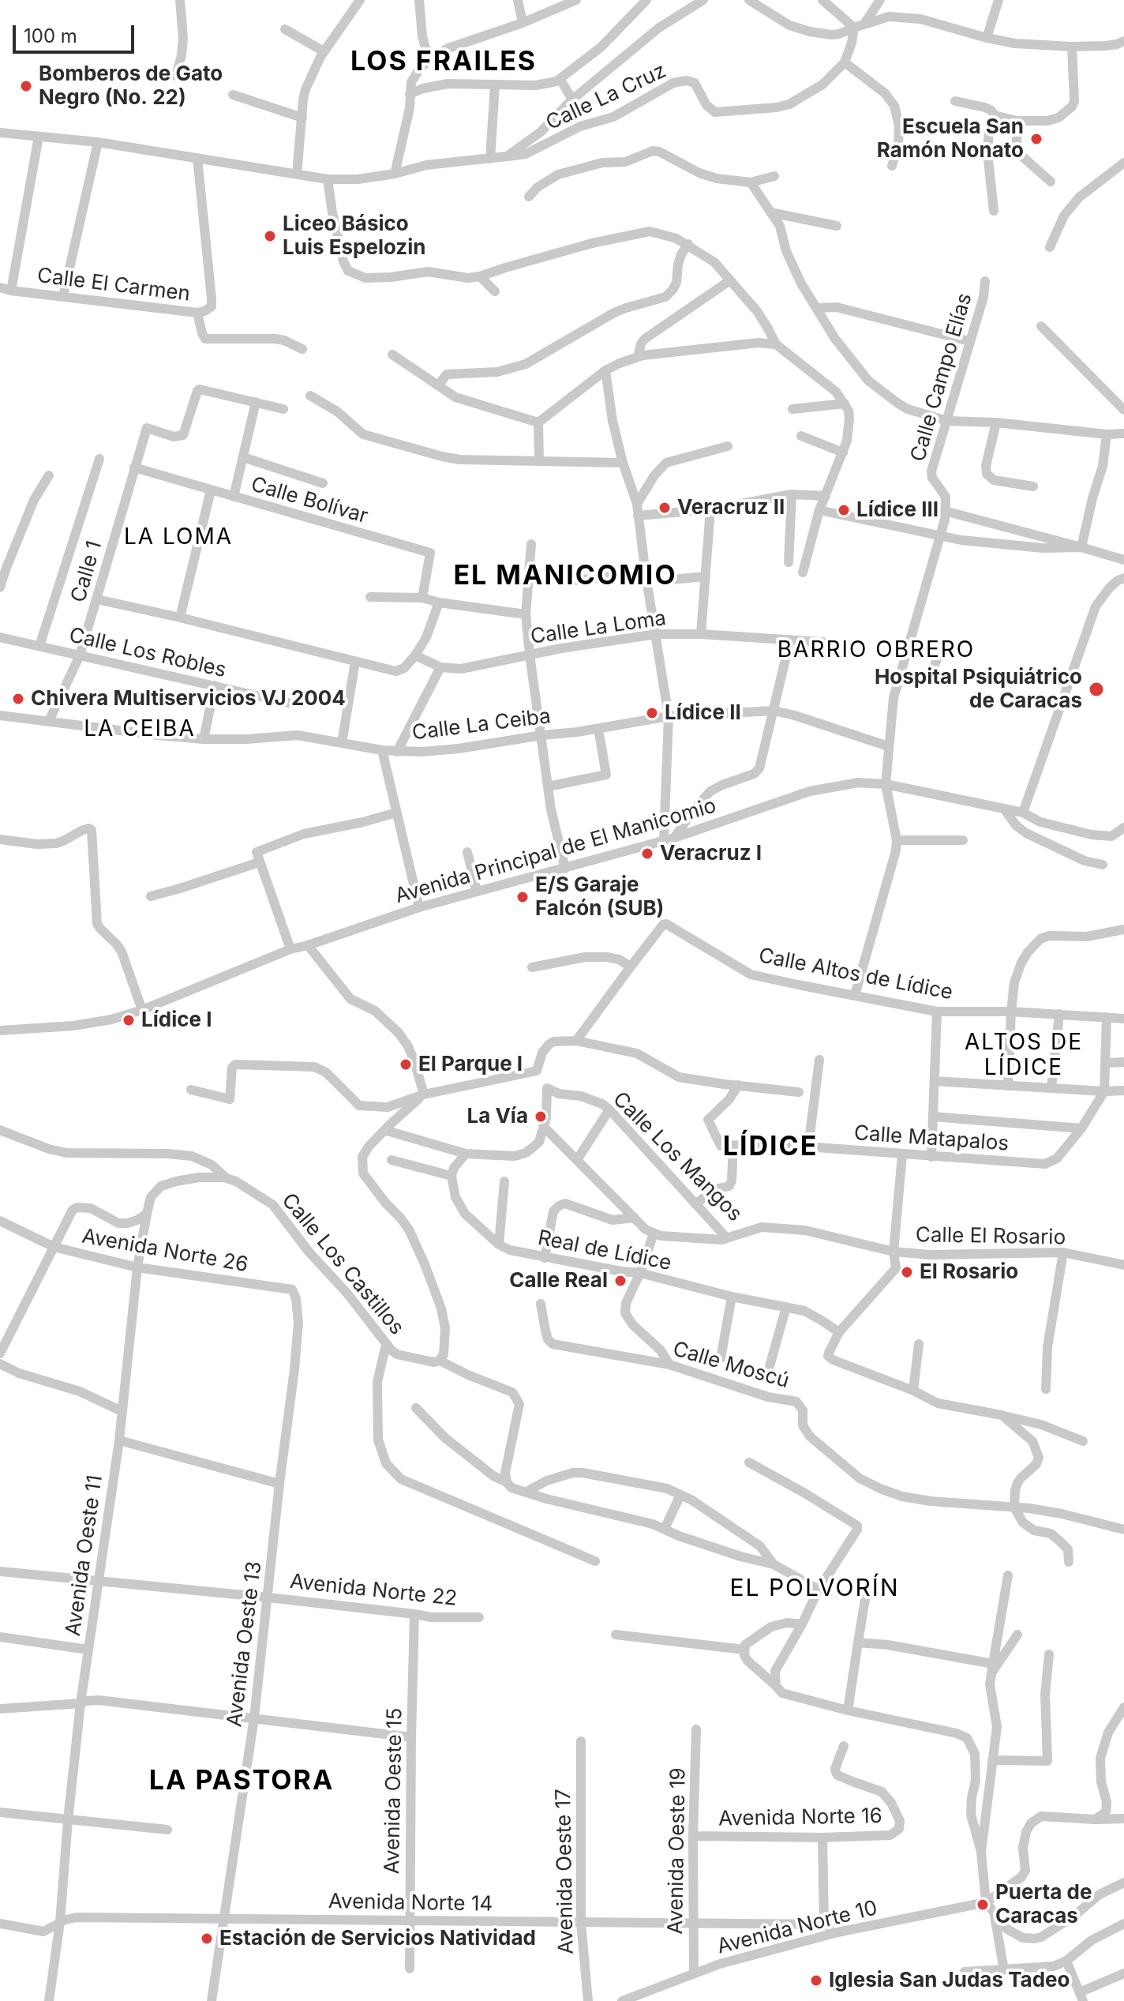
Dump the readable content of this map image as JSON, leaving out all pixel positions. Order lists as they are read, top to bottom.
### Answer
{
  "streets": {
    "street": [
      "Calle La Cruz",
      "Calle El Carmen",
      "Calle Campo Elías",
      "Calle Bolívar",
      "Calle 1",
      "Calle La Loma",
      "Calle Los Robles",
      "Calle La Ceiba",
      "Avenida Principal de El Manicomio",
      "Calle Altos de Lídice",
      "Calle Matapalos",
      "Calle Los Mangos",
      "Calle El Rosario",
      "Avenida Norte 26",
      "Real de Lídice",
      "Calle Los Castillos",
      "Calle Moscú",
      "Avenida Oeste 11",
      "Avenida Norte 22",
      "Avenida Oeste 13",
      "Avenida Oeste 15",
      "Avenida Norte 16",
      "Avenida Oeste 19",
      "Avenida Oeste 17",
      "Avenida Norte 14",
      "Avenida Norte 10"
    ]
  },
  "crossings": [
    ["Calle Campo Elías", "Calle La Ceiba"],
    ["Calle Campo Elías", "Avenida Principal de El Manicomio"],
    ["Calle Campo Elías", "Calle Altos de Lídice"],
    ["Calle Bolívar", "Calle 1"],
    ["Calle 1", "Calle Los Robles"],
    ["Calle 1", "Calle La Ceiba"],
    ["Calle Altos de Lídice", "Calle Matapalos"],
    ["Calle Los Mangos", "Calle El Rosario"],
    ["Avenida Norte 26", "Avenida Oeste 11"],
    ["Avenida Norte 26", "Avenida Oeste 13"],
    ["Calle Los Castillos", "Avenida Oeste 11"],
    ["Avenida Oeste 11", "Avenida Norte 22"],
    ["Avenida Oeste 11", "Avenida Norte 14"],
    ["Avenida Norte 22", "Avenida Oeste 13"],
    ["Avenida Norte 22", "Avenida Oeste 15"],
    ["Avenida Oeste 13", "Avenida Norte 14"],
    ["Avenida Oeste 15", "Avenida Norte 14"],
    ["Avenida Norte 16", "Avenida Oeste 19"],
    ["Avenida Oeste 19", "Avenida Norte 14"],
    ["Avenida Oeste 19", "Avenida Norte 10"],
    ["Avenida Oeste 17", "Avenida Norte 14"]
  ],
  "districts": [
    "LOS FRAILES",
    "LA LOMA",
    "EL MANICOMIO",
    "BARRIO OBRERO",
    "LA CEIBA",
    "ALTOS DE LÍDICE",
    "LÍDICE",
    "EL POLVORÍN",
    "LA PASTORA"
  ],
  "places": [
    "Bomberos de Gato Negro (No. 22)",
    "Escuela San Ramón Nonato",
    "Liceo Básico Luis Espelozin",
    "Veracruz II",
    "Lídice III",
    "Hospital Psiquiátrico de Caracas",
    "Chivera Multiservicios VJ 2004",
    "Lídice II",
    "Veracruz I",
    "E/S Garaje Falcón (SUB)",
    "Lídice I",
    "El Parque I",
    "La Vía",
    "El Rosario",
    "Calle Real",
    "Puerta de Caracas",
    "Estación de Servicios Natividad",
    "Iglesia San Judas Tadeo"
  ],
  "scale_bar": "100 m"
}
